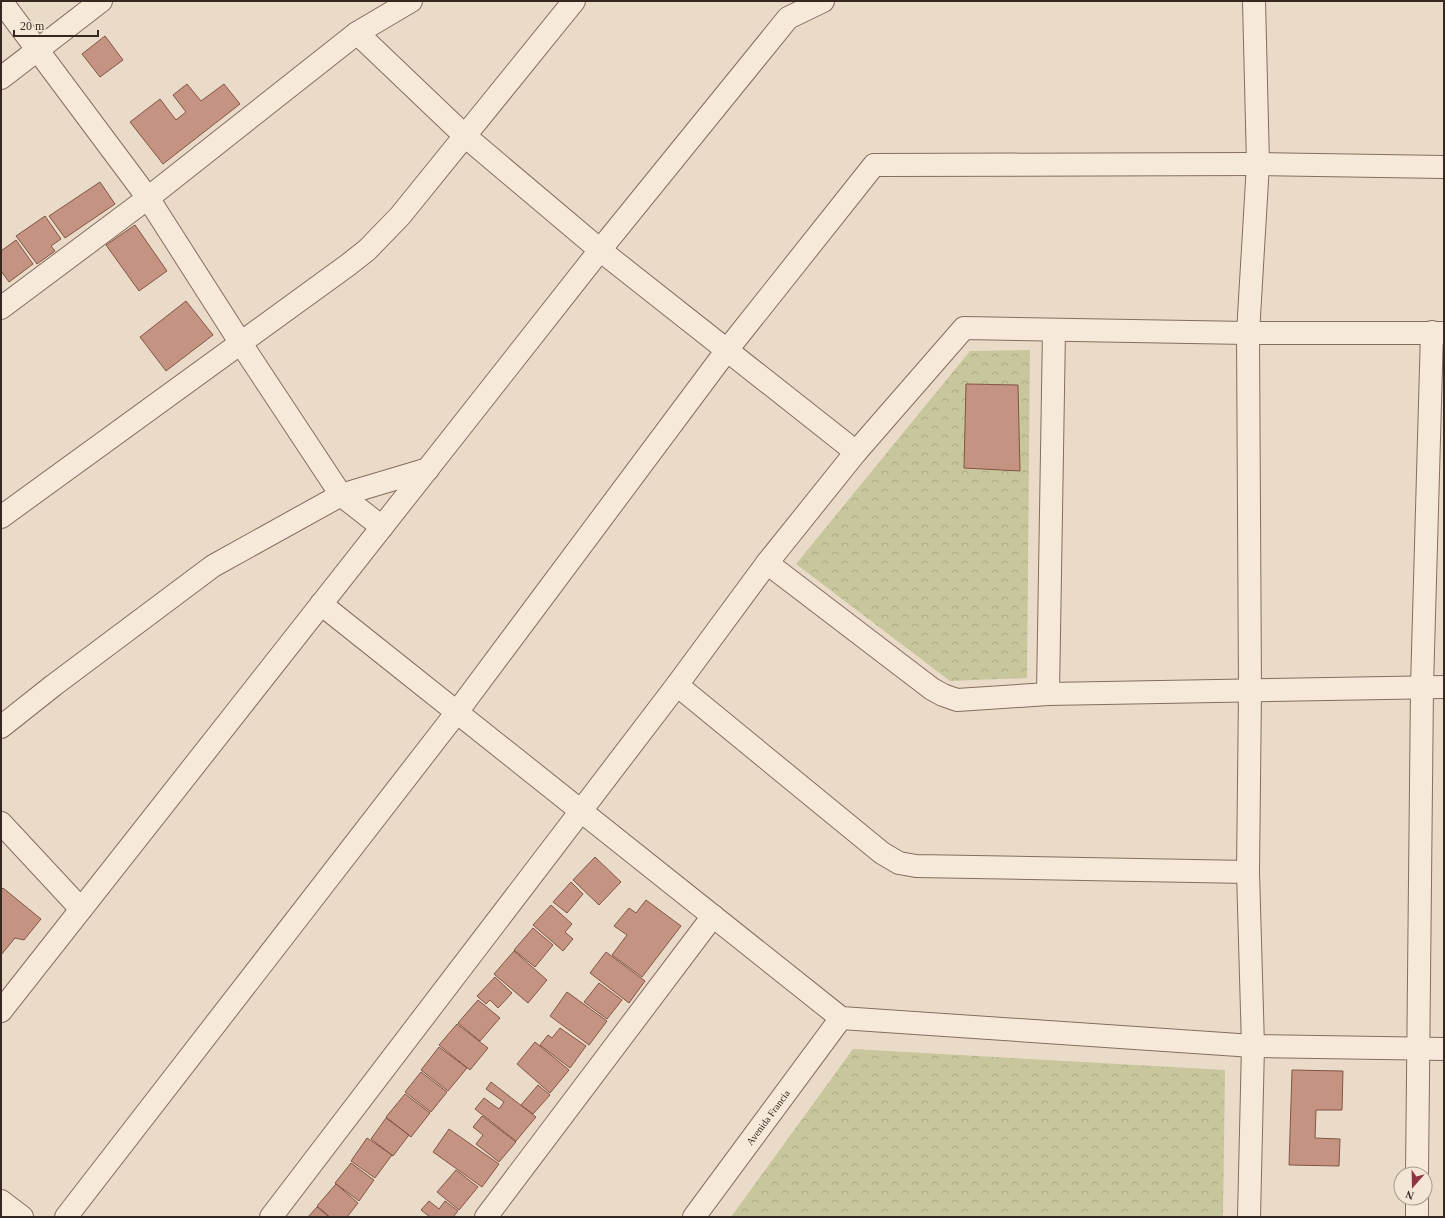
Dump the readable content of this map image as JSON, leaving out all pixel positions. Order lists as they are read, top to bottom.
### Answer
{
  "streets": {
    "street": ["Avenida Francia"]
  },
  "scale_bar": "20 m",
  "north": "bottom"
}
